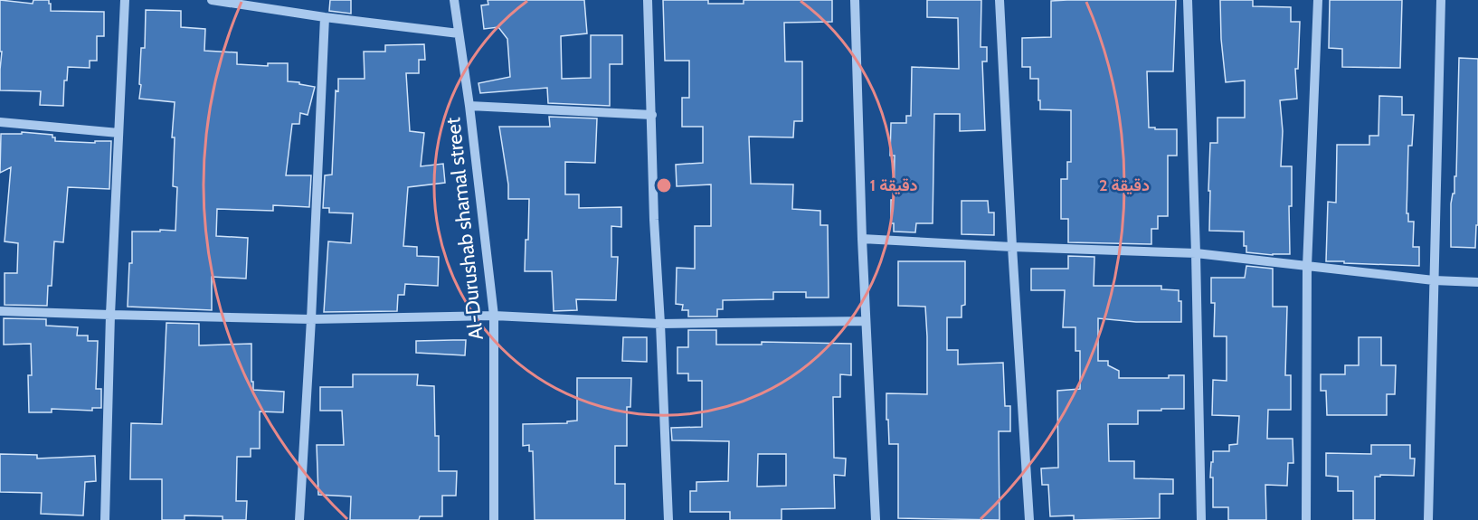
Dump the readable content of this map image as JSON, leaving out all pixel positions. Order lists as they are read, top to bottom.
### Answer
{
  "streets": {
    "street": ["Al-Durushab shamal street"]
  },
  "rings": ["1 دقيقة", "2 دقيقة"]
}
